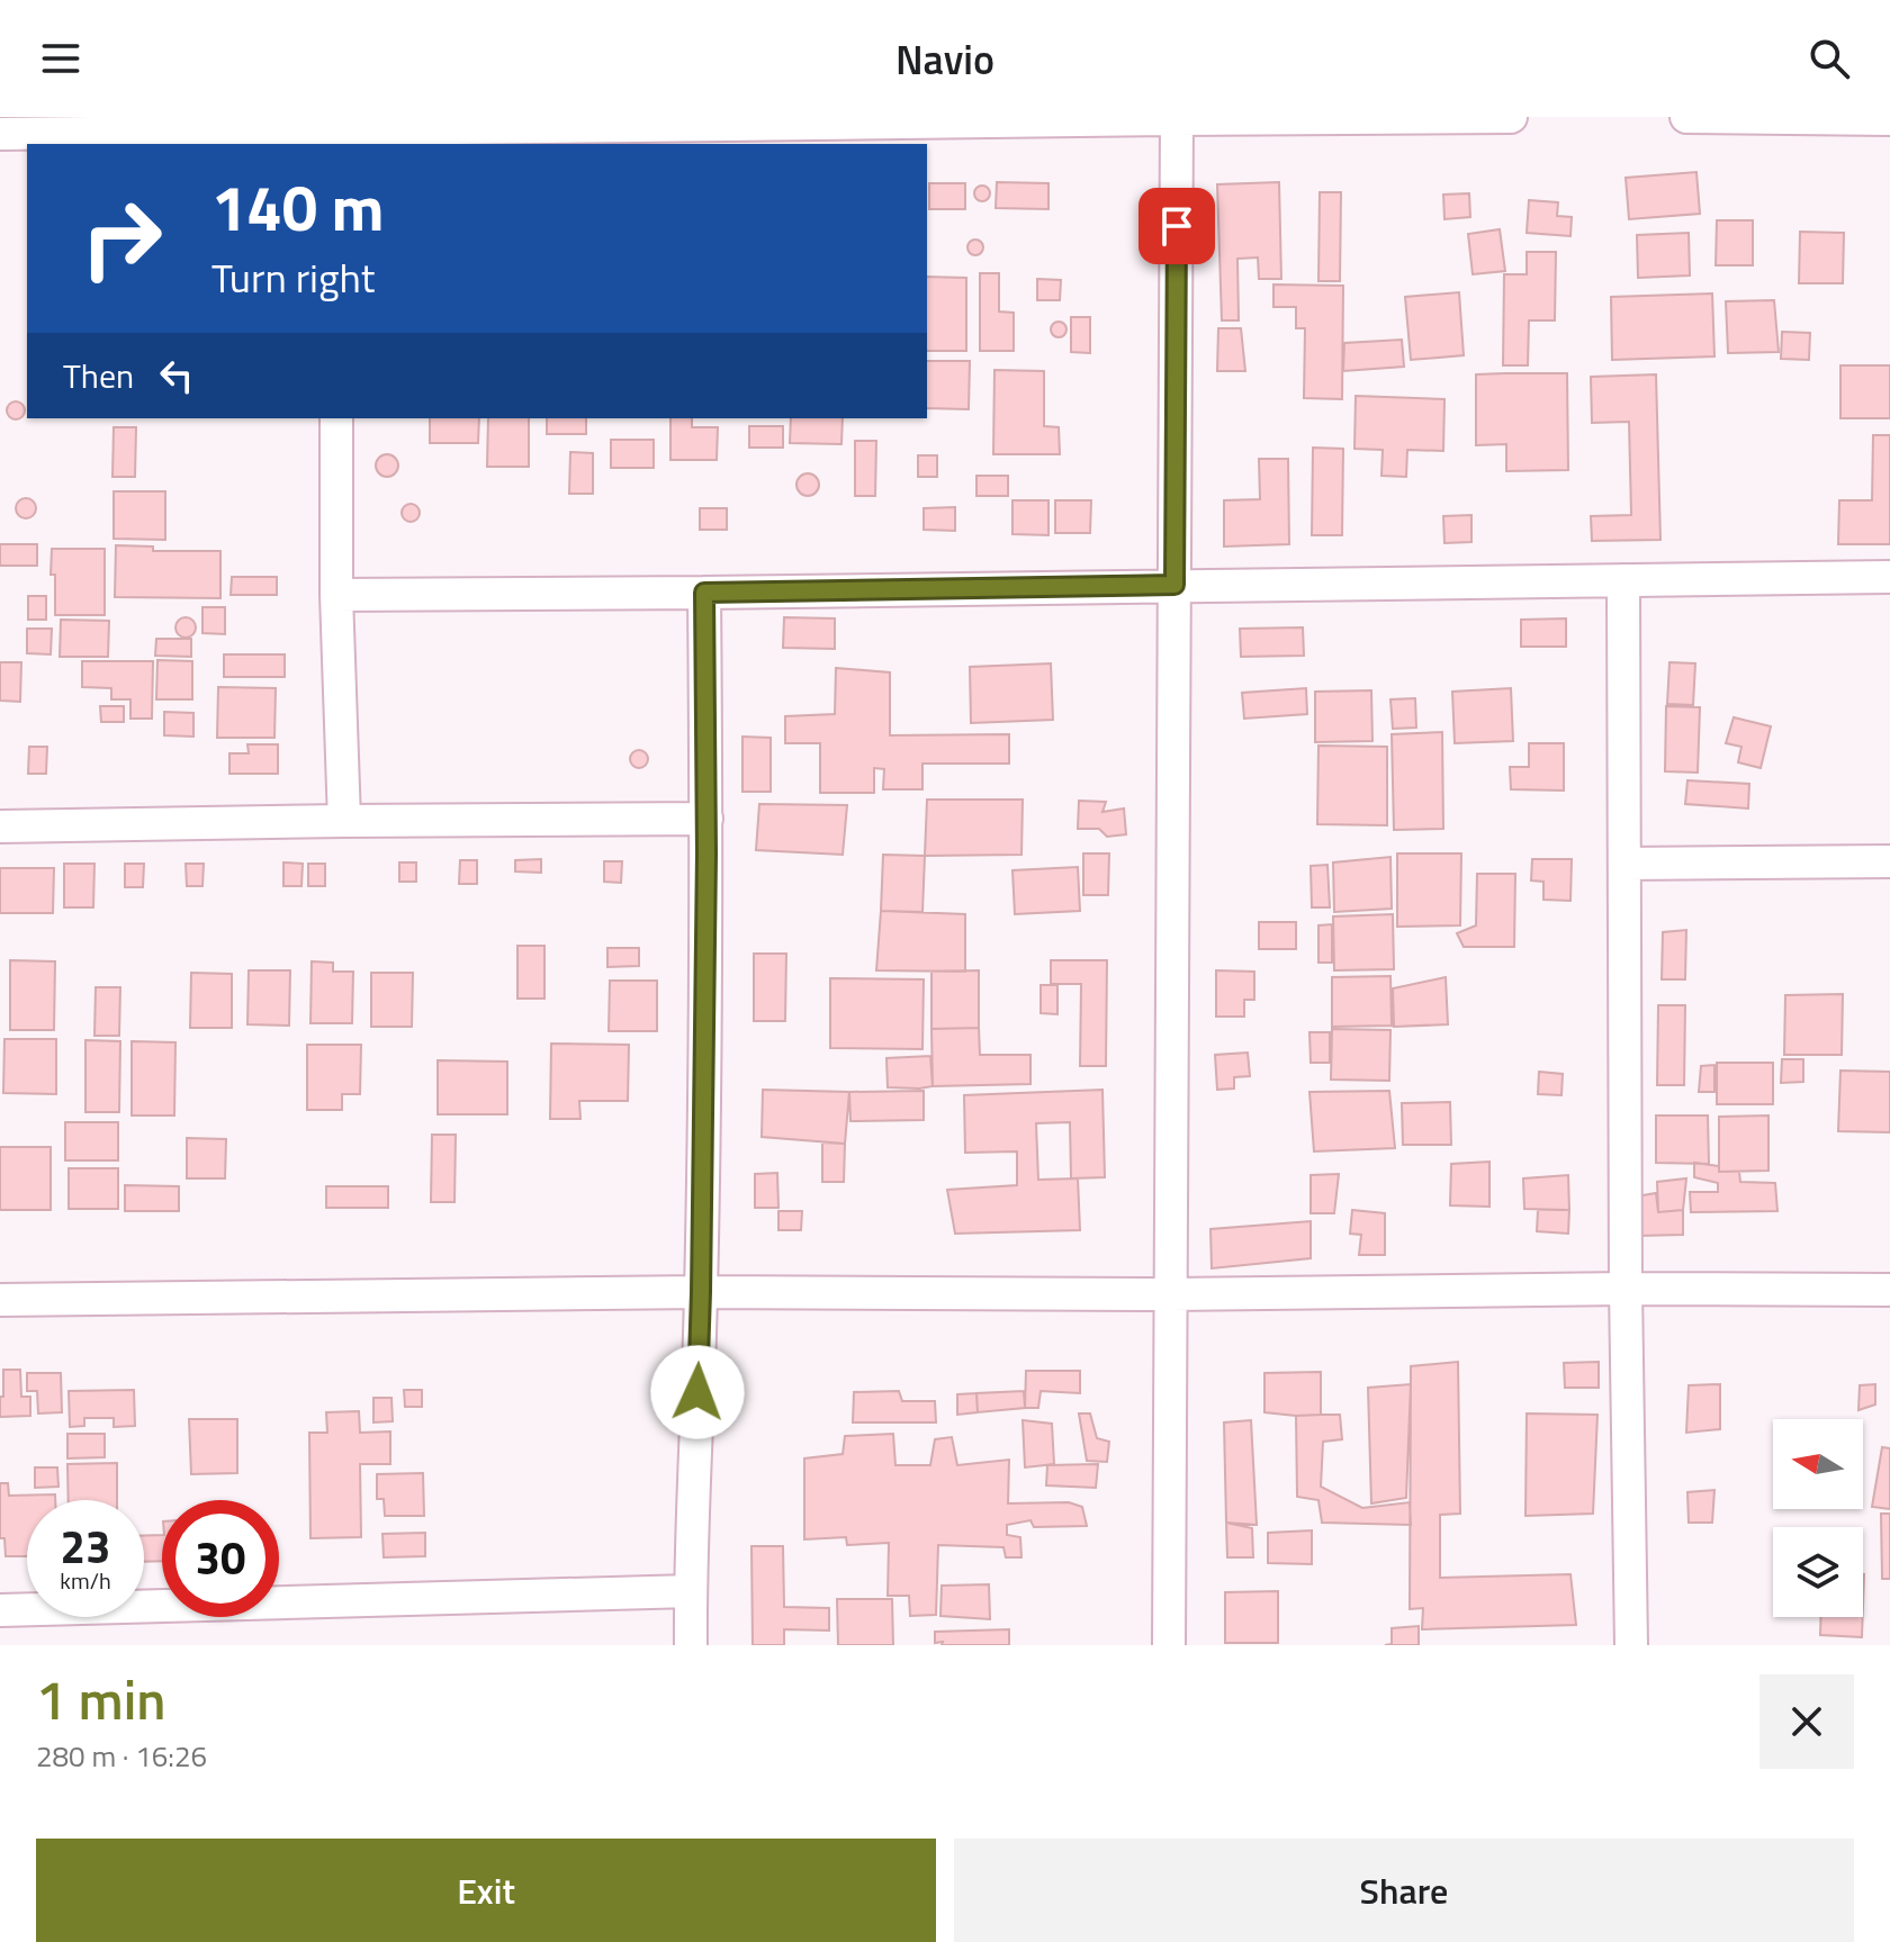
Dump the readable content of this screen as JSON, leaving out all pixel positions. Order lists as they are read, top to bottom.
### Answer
{
  "north": "left",
  "page": {
    "header": "Navio",
    "turn": ["140 m", "Turn right"],
    "then": "Then",
    "speed": "23 km/h",
    "limit": "30",
    "heading": ["1 min", "280 m · 16:26"],
    "buttons": ["Exit", "Share"]
  }
}
